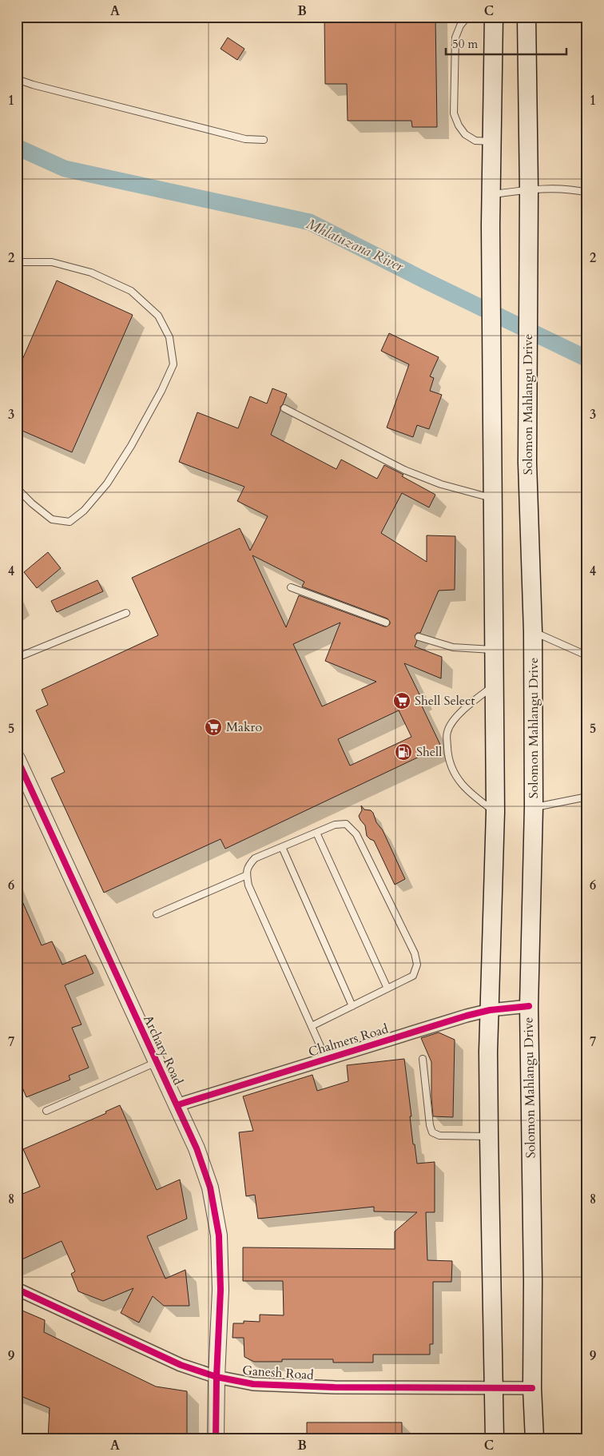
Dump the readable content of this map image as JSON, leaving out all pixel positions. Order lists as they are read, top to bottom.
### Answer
{
  "streets": {
    "main road": ["Solomon Mahlangu Drive"],
    "street": ["Chalmers Road", "Archary Road", "Ganesh Road"]
  },
  "crossings": [
    ["Solomon Mahlangu Drive", "Chalmers Road"],
    ["Solomon Mahlangu Drive", "Ganesh Road"],
    ["Chalmers Road", "Archary Road"],
    ["Archary Road", "Ganesh Road"]
  ],
  "water": ["Mhlatuzana River"],
  "places": {
    "supermarket": ["Shell Select", "Makro"],
    "fuel station": ["Shell"]
  },
  "scale_bar": "50 m",
  "grid": {
    "columns": ["A", "B", "C"],
    "rows": [
      "1",
      "2",
      "3",
      "4",
      "5",
      "6",
      "7",
      "8",
      "9"
    ]
  }
}
